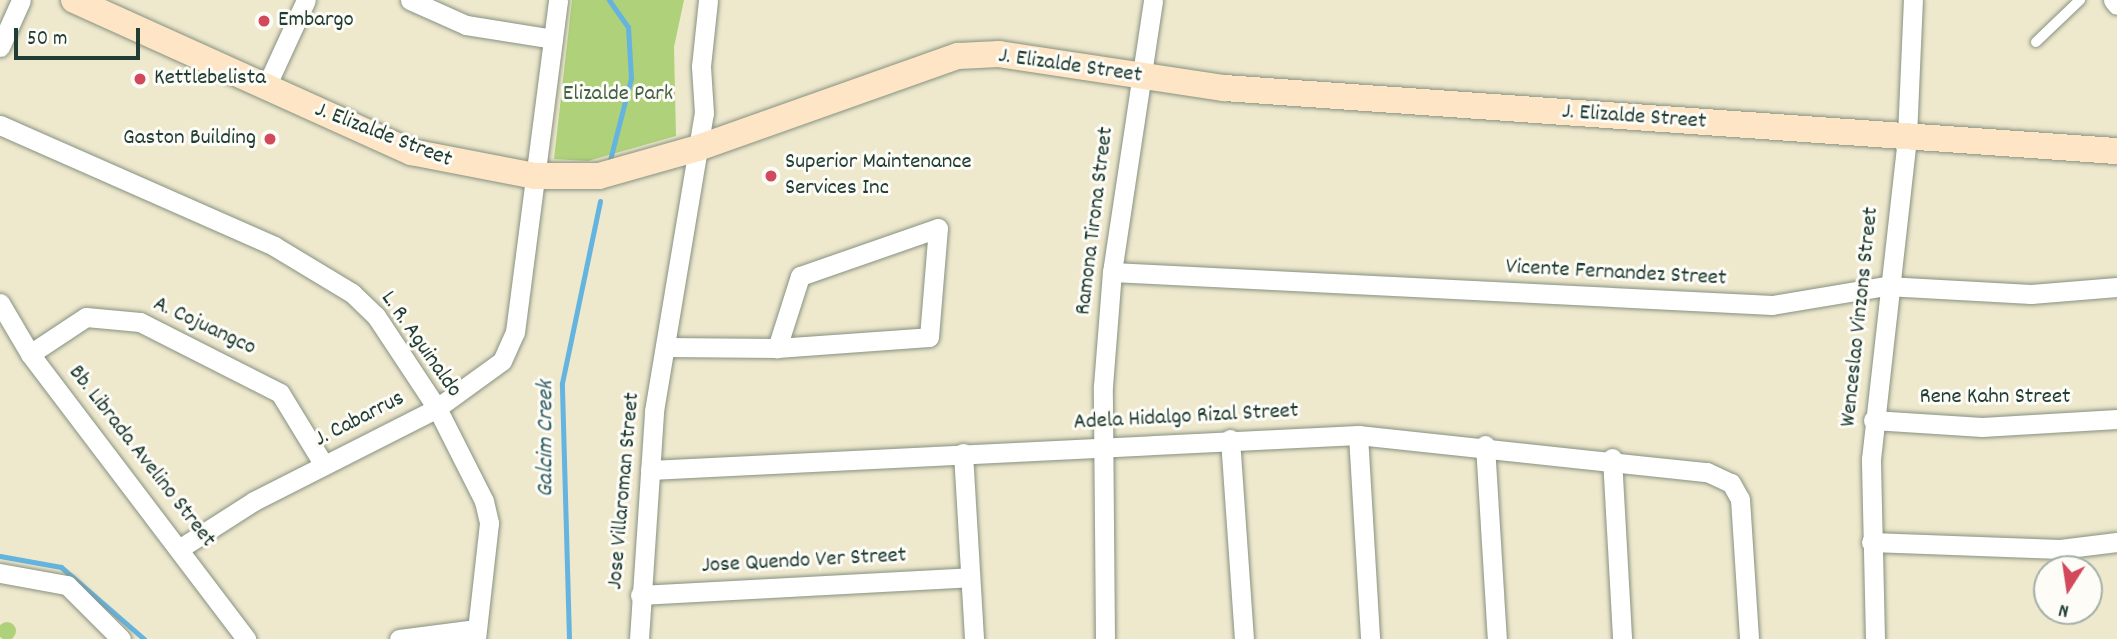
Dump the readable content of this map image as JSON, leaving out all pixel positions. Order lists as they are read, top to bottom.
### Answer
{
  "streets": {
    "street": [
      "J. Elizalde Street",
      "Ramona Tirona Street",
      "Vicente Fernandez Street",
      "Wenceslao Vinzons Street",
      "A. Cojuangco",
      "L. R. Aguinaldo",
      "Rene Kahn Street",
      "Adela Hidalgo Rizal Street",
      "J. Cabarrus",
      "Bb. Librada Avelino Street",
      "Jose Villaroman Street",
      "Jose Quendo Ver Street"
    ]
  },
  "crossings": [
    ["J. Elizalde Street", "Ramona Tirona Street"],
    ["J. Elizalde Street", "Wenceslao Vinzons Street"],
    ["J. Elizalde Street", "J. Cabarrus"],
    ["J. Elizalde Street", "Jose Villaroman Street"],
    ["Ramona Tirona Street", "Vicente Fernandez Street"],
    ["Ramona Tirona Street", "Adela Hidalgo Rizal Street"],
    ["Vicente Fernandez Street", "Wenceslao Vinzons Street"],
    ["Wenceslao Vinzons Street", "Rene Kahn Street"],
    ["A. Cojuangco", "J. Cabarrus"],
    ["A. Cojuangco", "Bb. Librada Avelino Street"],
    ["L. R. Aguinaldo", "J. Cabarrus"],
    ["Adela Hidalgo Rizal Street", "Jose Villaroman Street"],
    ["J. Cabarrus", "Bb. Librada Avelino Street"],
    ["Jose Villaroman Street", "Jose Quendo Ver Street"]
  ],
  "water": ["Galcim Creek"],
  "parks": ["Elizalde Park"],
  "places": [
    "Embargo",
    "Kettlebelista",
    "Gaston Building",
    "Superior Maintenance Services Inc"
  ],
  "scale_bar": "50 m",
  "north": "bottom"
}
